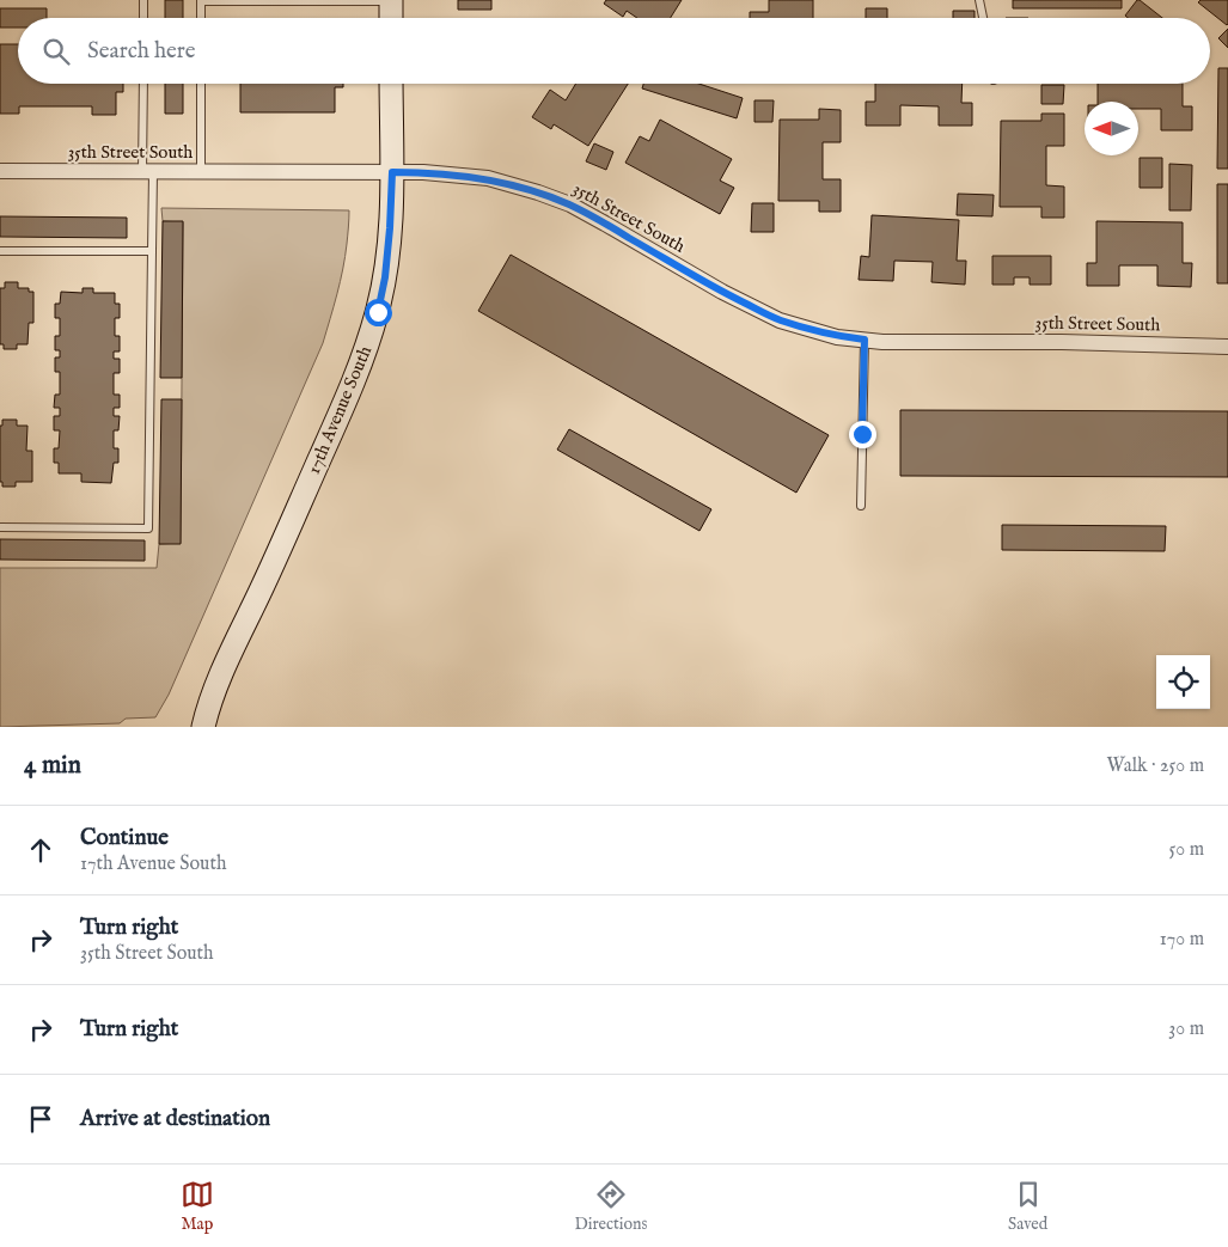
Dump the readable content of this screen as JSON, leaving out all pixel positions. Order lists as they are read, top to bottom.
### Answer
{
  "streets": {
    "street": ["35th Street South", "17th Avenue South"]
  },
  "crossings": [
    ["35th Street South", "17th Avenue South"]
  ],
  "north": "left",
  "page": {
    "search": "Search here",
    "heading": ["4 min", "Walk · 250 m"],
    "list": [
      ["Continue", "17th Avenue South", "50 m"],
      ["Turn right", "35th Street South", "170 m"],
      ["Turn right", "30 m"],
      "Arrive at destination"
    ],
    "nav": ["Map", "Directions", "Saved"]
  }
}
